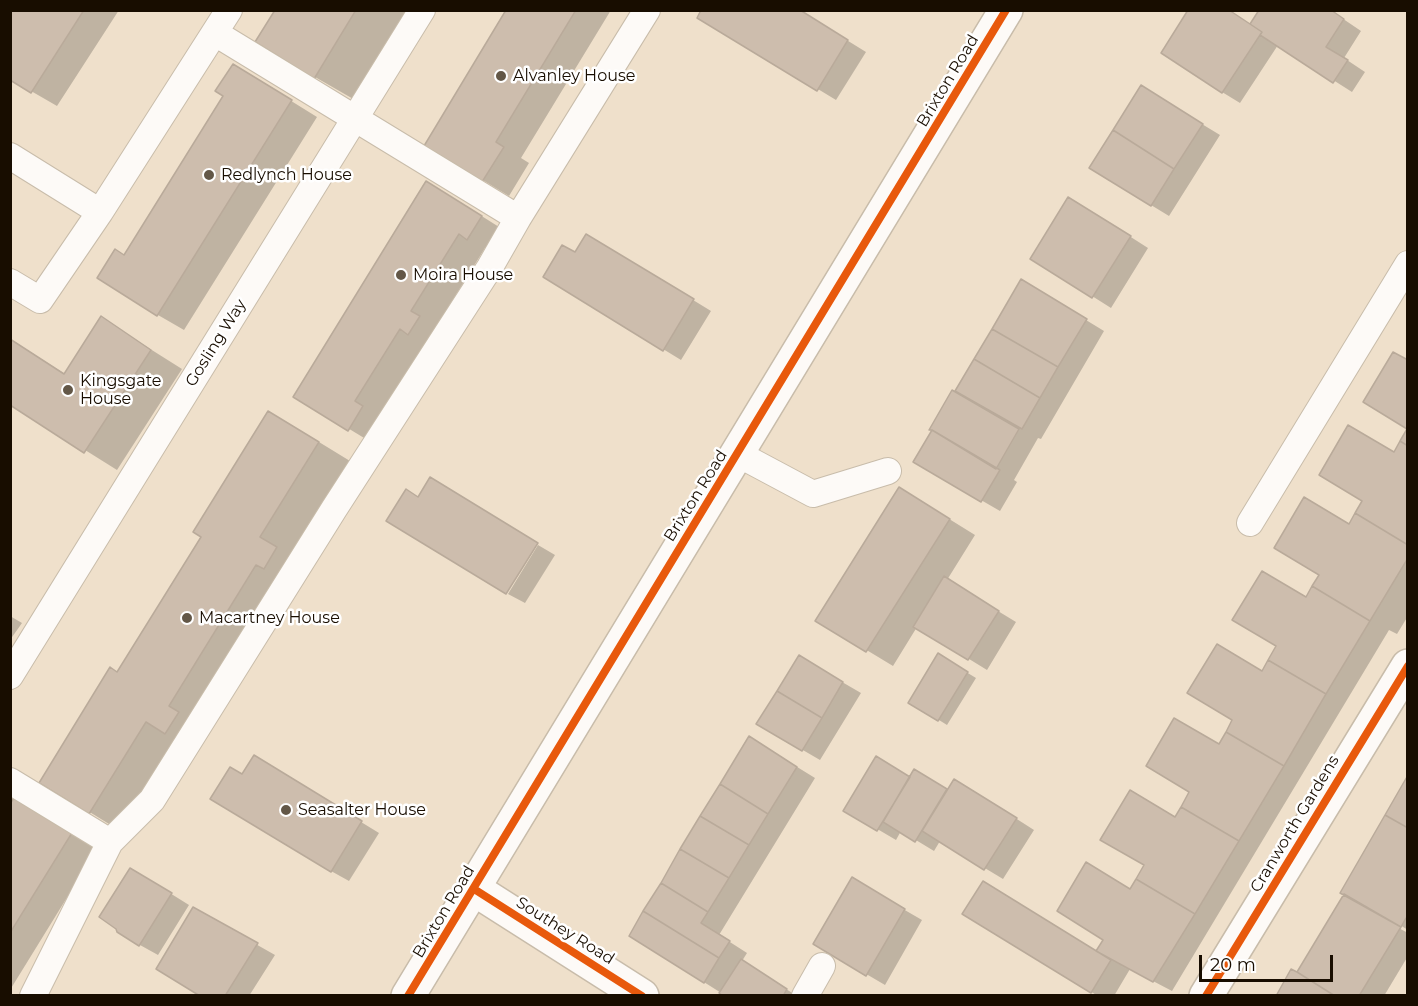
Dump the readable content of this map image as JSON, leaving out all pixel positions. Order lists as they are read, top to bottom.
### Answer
{
  "streets": {
    "main road": ["Brixton Road", "Cranworth Gardens", "Southey Road"],
    "lane": ["Gosling Way"]
  },
  "crossings": [
    ["Brixton Road", "Southey Road"]
  ],
  "places": [
    "Alvanley House",
    "Redlynch House",
    "Moira House",
    "Kingsgate House",
    "Macartney House",
    "Seasalter House"
  ],
  "scale_bar": "20 m"
}
